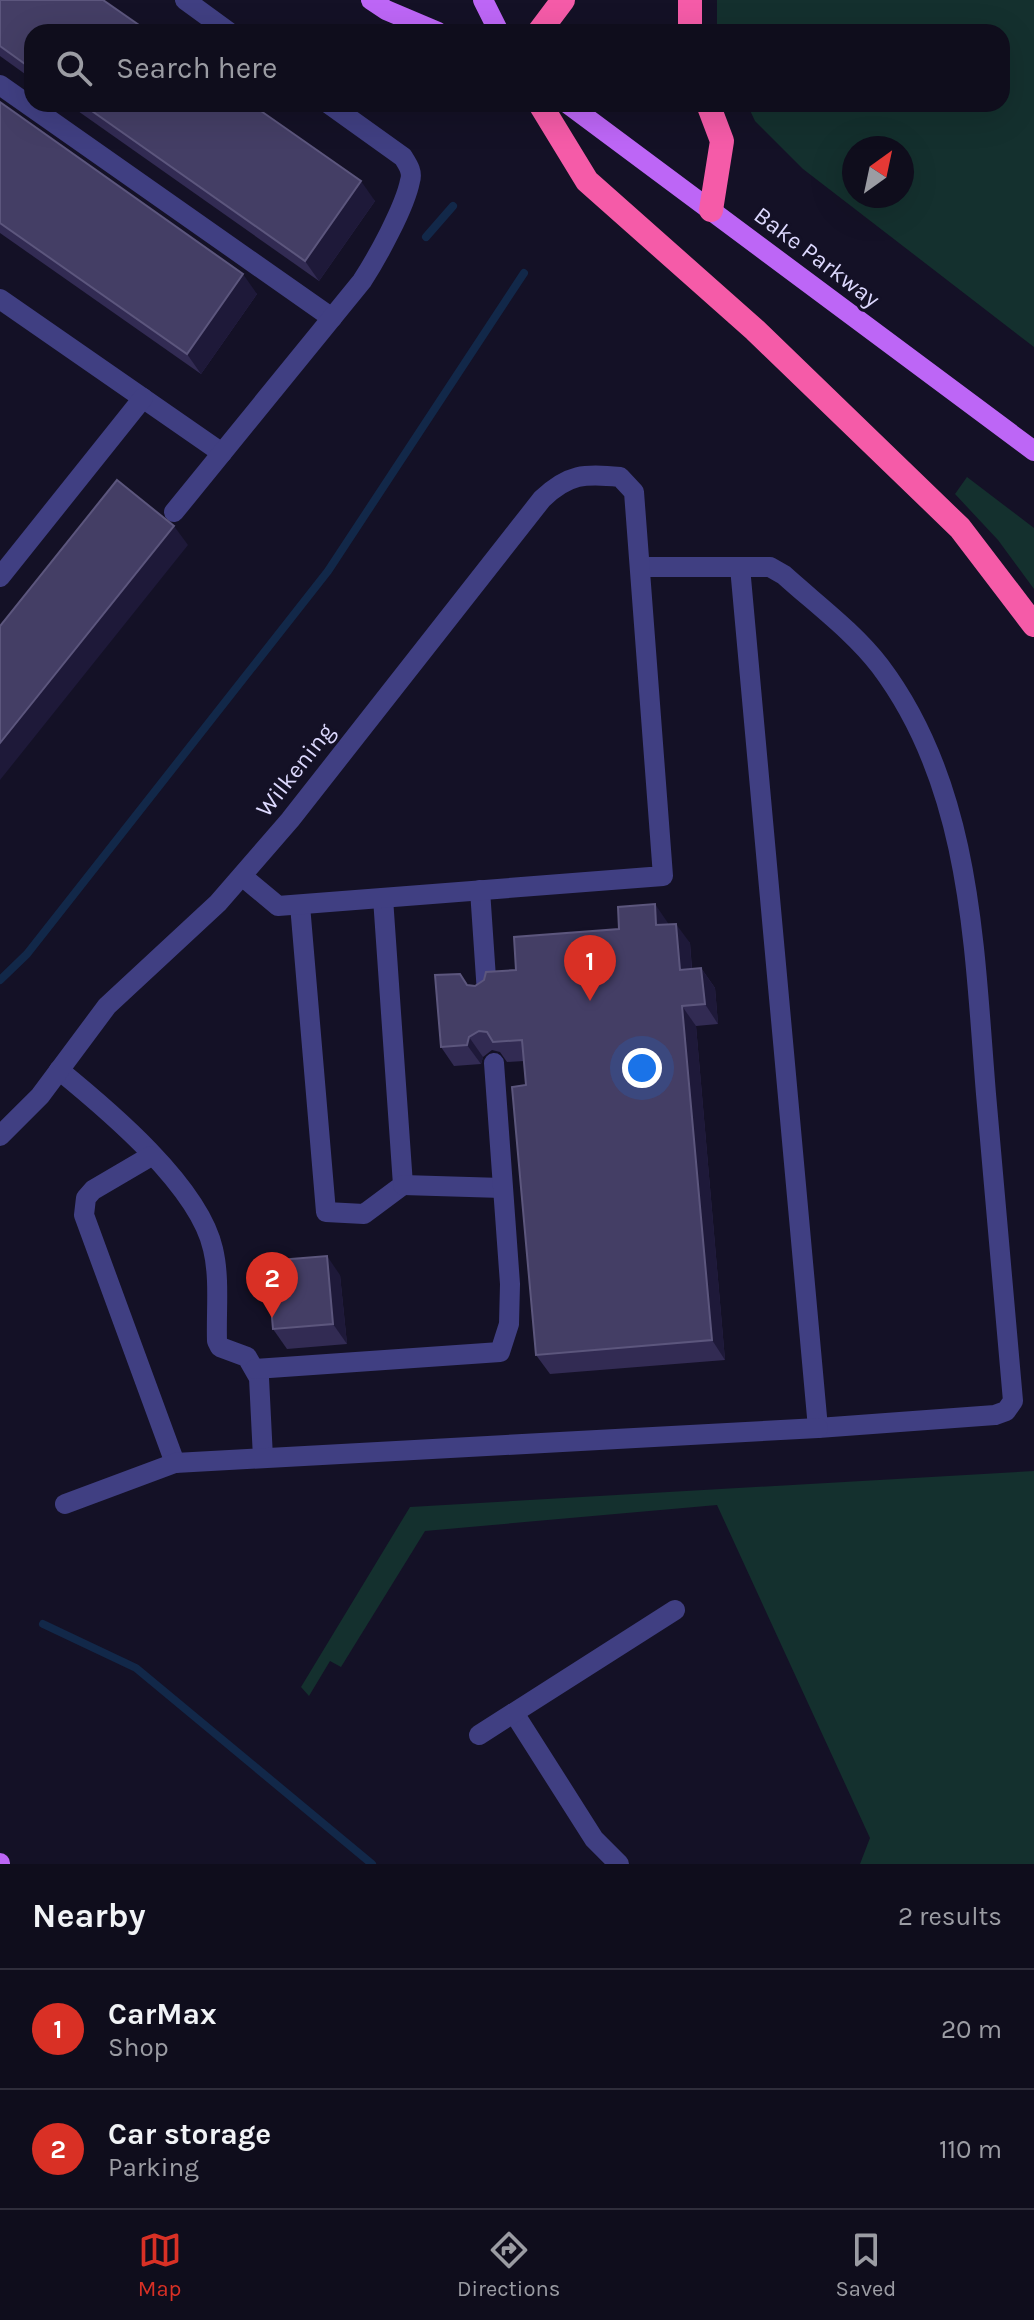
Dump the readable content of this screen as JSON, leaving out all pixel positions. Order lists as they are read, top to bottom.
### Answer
{
  "streets": {
    "main road": ["Bake Parkway"],
    "lane": ["Wilkening"]
  },
  "north": "top right",
  "page": {
    "search": "Search here",
    "pins": ["1", "2"],
    "heading": ["Nearby", "2 results"],
    "list": [
      {
        "mark": "1",
        "name": "CarMax",
        "note": "Shop",
        "value": "20 m"
      },
      {
        "mark": "2",
        "name": "Car storage",
        "note": "Parking",
        "value": "110 m"
      }
    ],
    "nav": ["Map", "Directions", "Saved"]
  }
}
